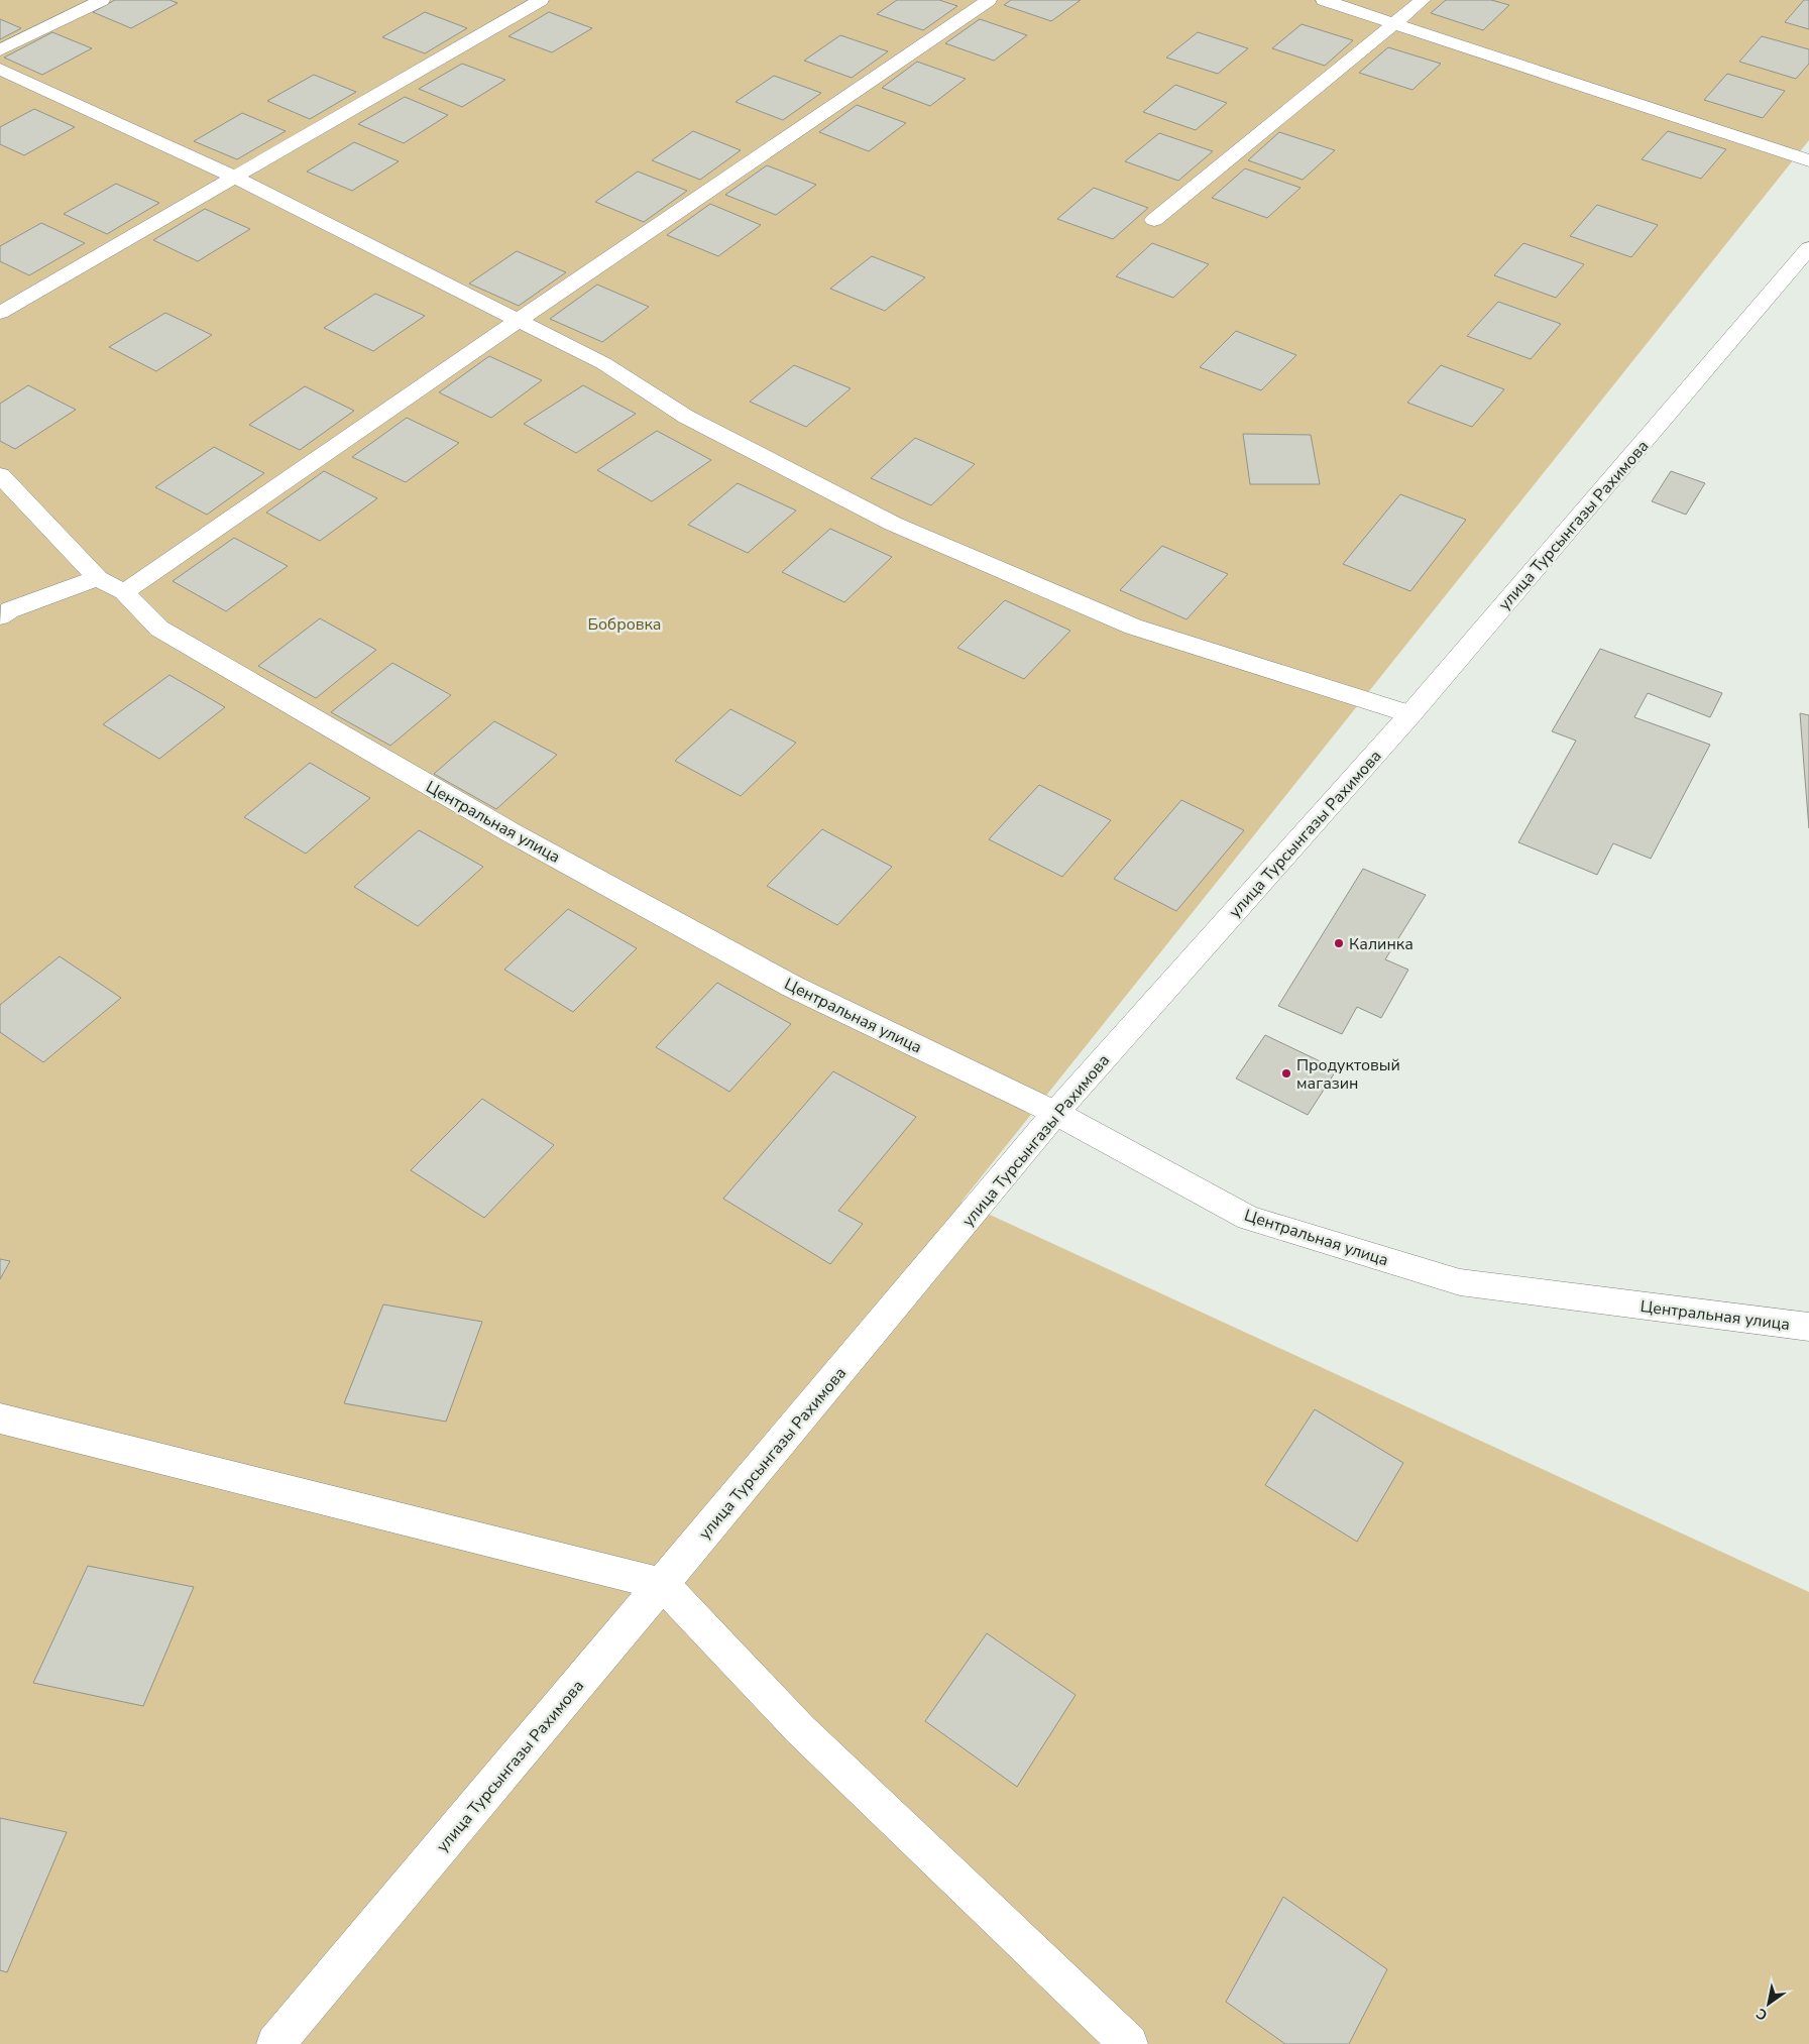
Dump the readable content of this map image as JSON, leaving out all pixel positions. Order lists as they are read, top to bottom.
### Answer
{
  "streets": {
    "street": ["улица Турсынгазы Рахимова", "Центральная улица"]
  },
  "crossings": [
    ["улица Турсынгазы Рахимова", "Центральная улица"]
  ],
  "parks": ["Бобровка"],
  "places": ["Калинка", "Продуктовый магазин"],
  "north": "bottom left"
}
